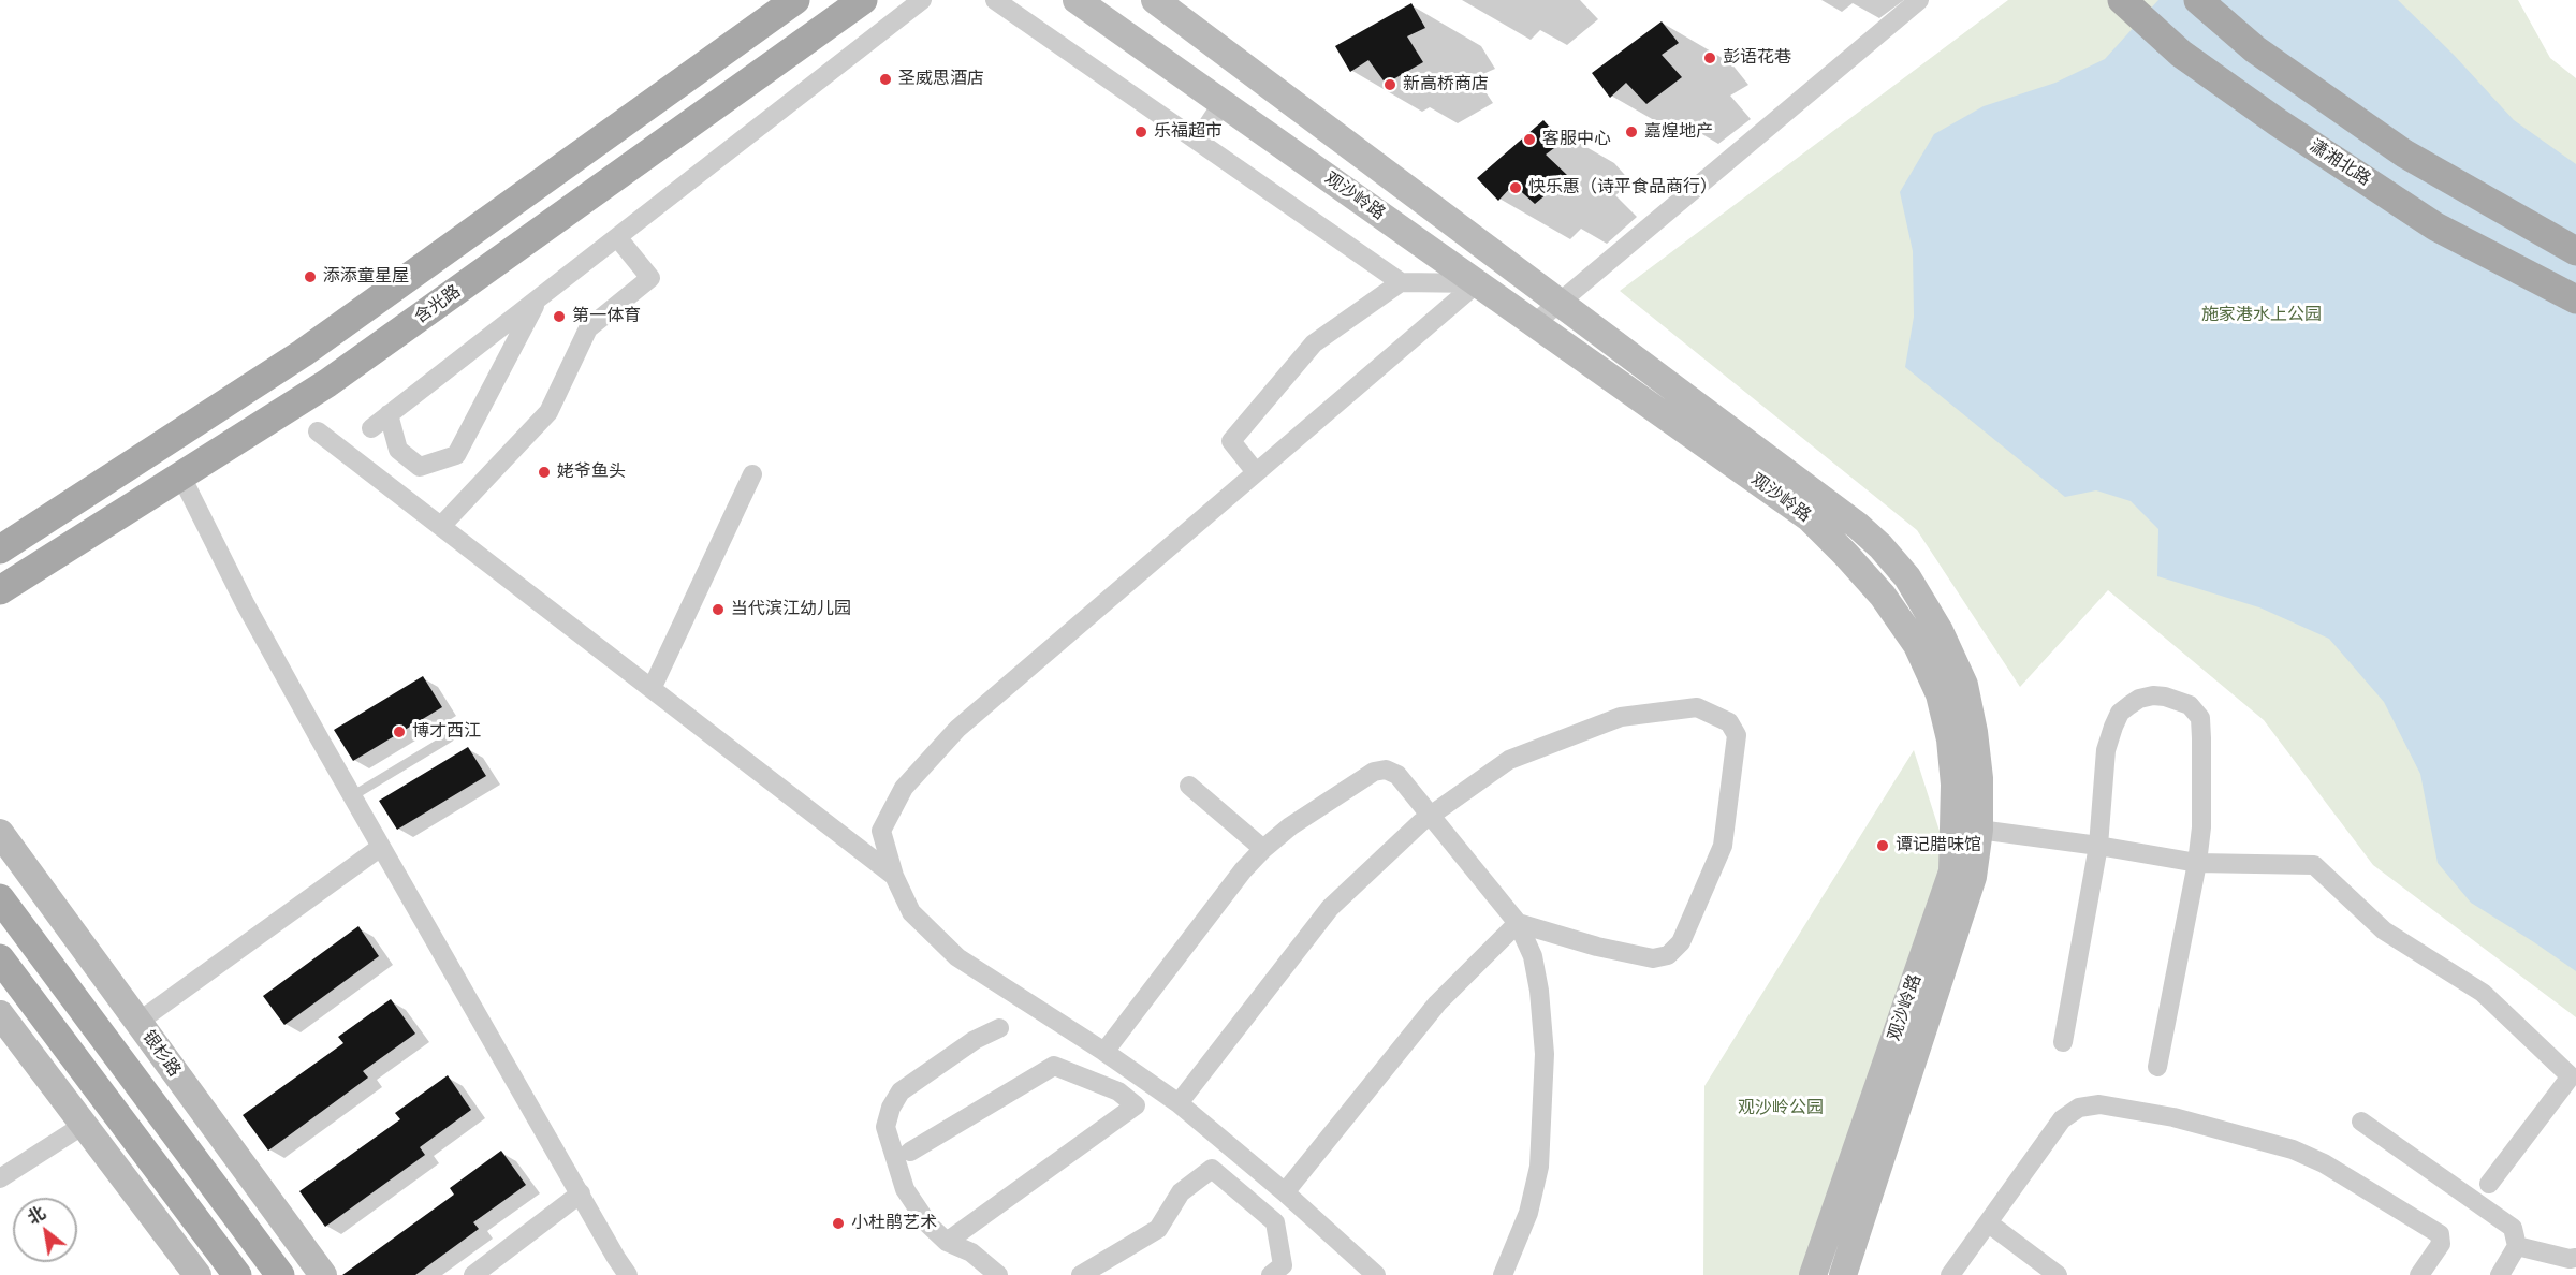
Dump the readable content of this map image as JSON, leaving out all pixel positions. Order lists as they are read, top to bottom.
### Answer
{
  "streets": {
    "main road": [
      "潇湘北路",
      "观沙岭路",
      "含光路",
      "银杉路"
    ]
  },
  "parks": ["施家港水上公园", "观沙岭公园"],
  "places": [
    "彭语花巷",
    "圣威思酒店",
    "新高桥商店",
    "乐福超市",
    "嘉煌地产",
    "客服中心",
    "快乐惠（诗平食品商行）",
    "添添童星屋",
    "第一体育",
    "姥爷鱼头",
    "当代滨江幼儿园",
    "博才西江",
    "谭记腊味馆",
    "小杜鹃艺术"
  ],
  "north": "top left"
}
